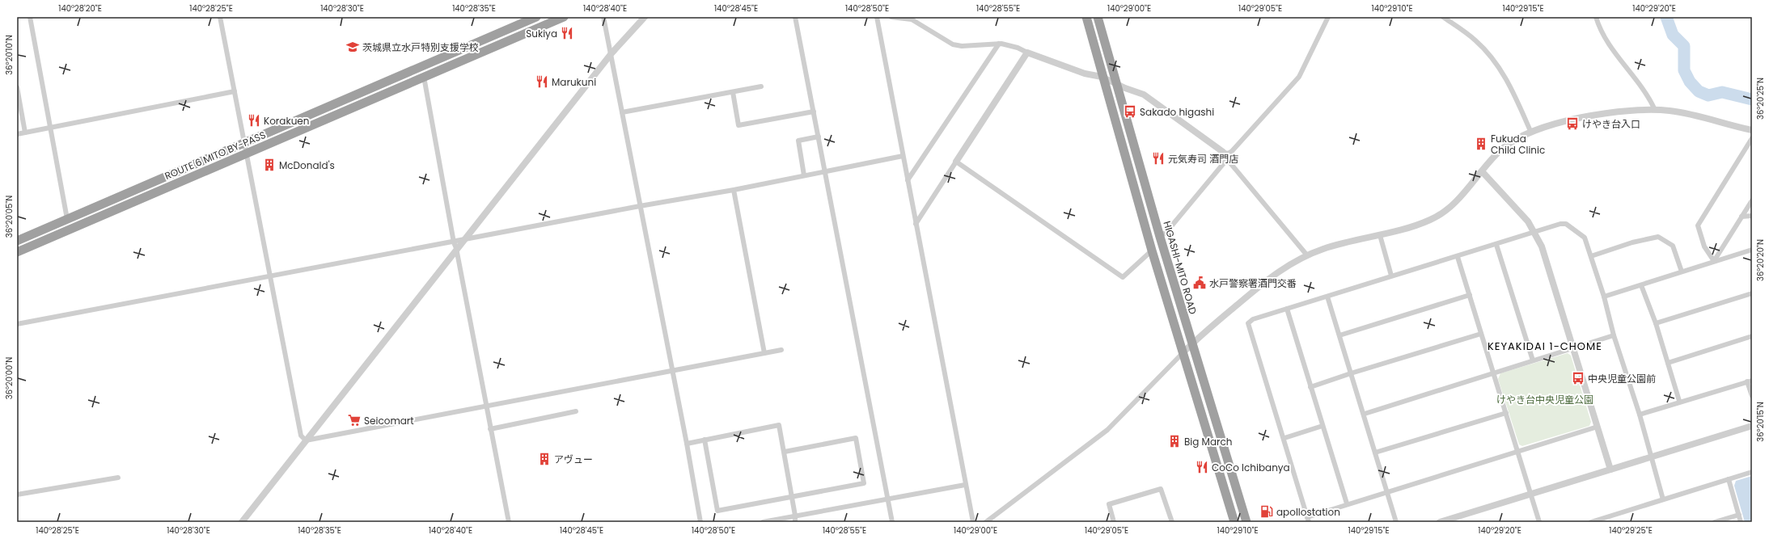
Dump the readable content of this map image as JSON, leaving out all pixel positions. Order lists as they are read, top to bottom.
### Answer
{
  "streets": {
    "highway": ["ROUTE 6 MITO BY-PASS", "HIGASHI-MITO ROAD"]
  },
  "districts": ["KEYAKIDAI 1-CHOME"],
  "parks": ["けやき台中央児童公園"],
  "places": {
    "restaurant": [
      "Sukiya",
      "Marukuni",
      "Korakuen",
      "元気寿司 酒門店",
      "CoCo Ichibanya"
    ],
    "school or university": ["茨城県立水戸特別支援学校"],
    "bus stop": ["Sakado higashi", "けやき台入口", "中央児童公園前"],
    "building": [
      "Fukuda Child Clinic",
      "McDonald's",
      "Big March",
      "アヴュー"
    ],
    "public building": ["水戸警察署酒門交番"],
    "supermarket": ["Seicomart"],
    "fuel station": ["apollostation"]
  },
  "coordinates": [
    "140°28'20\"E",
    "140°28'25\"E",
    "140°28'30\"E",
    "140°28'35\"E",
    "140°28'40\"E",
    "140°28'45\"E",
    "140°28'50\"E",
    "140°28'55\"E",
    "140°29'00\"E",
    "140°29'05\"E",
    "140°29'10\"E",
    "140°29'15\"E",
    "140°29'20\"E",
    "36°20'10\"N",
    "36°20'25\"N",
    "36°20'05\"N",
    "36°20'20\"N",
    "36°20'00\"N",
    "36°20'15\"N",
    "140°29'25\"E"
  ]
}
